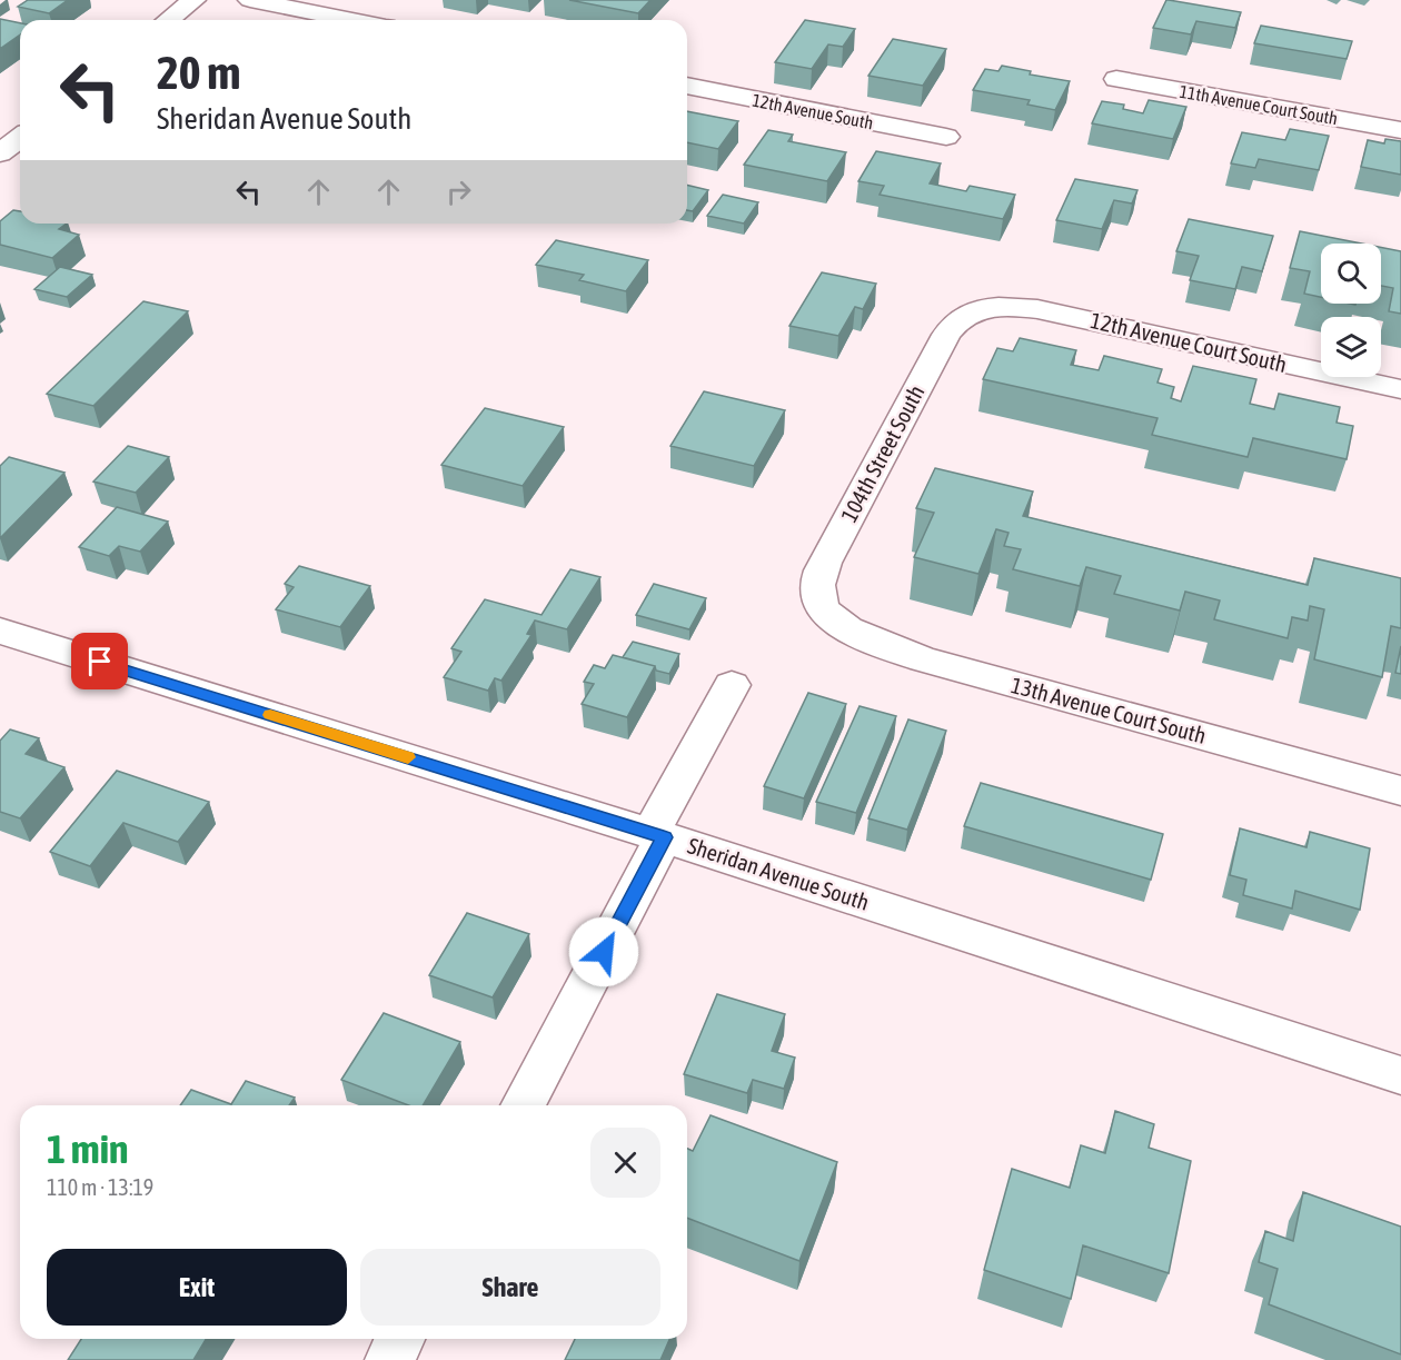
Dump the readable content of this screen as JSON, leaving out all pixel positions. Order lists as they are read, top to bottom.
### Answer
{
  "streets": {
    "street": [
      "11th Avenue Court South",
      "12th Avenue South",
      "12th Avenue Court South",
      "104th Street South",
      "13th Avenue Court South",
      "Sheridan Avenue South"
    ]
  },
  "crossings": [
    ["12th Avenue Court South", "104th Street South"],
    ["104th Street South", "13th Avenue Court South"]
  ],
  "page": {
    "turn": ["20 m", "Sheridan Avenue South"],
    "heading": ["1 min", "110 m · 13:19"],
    "buttons": ["Exit", "Share"]
  }
}
